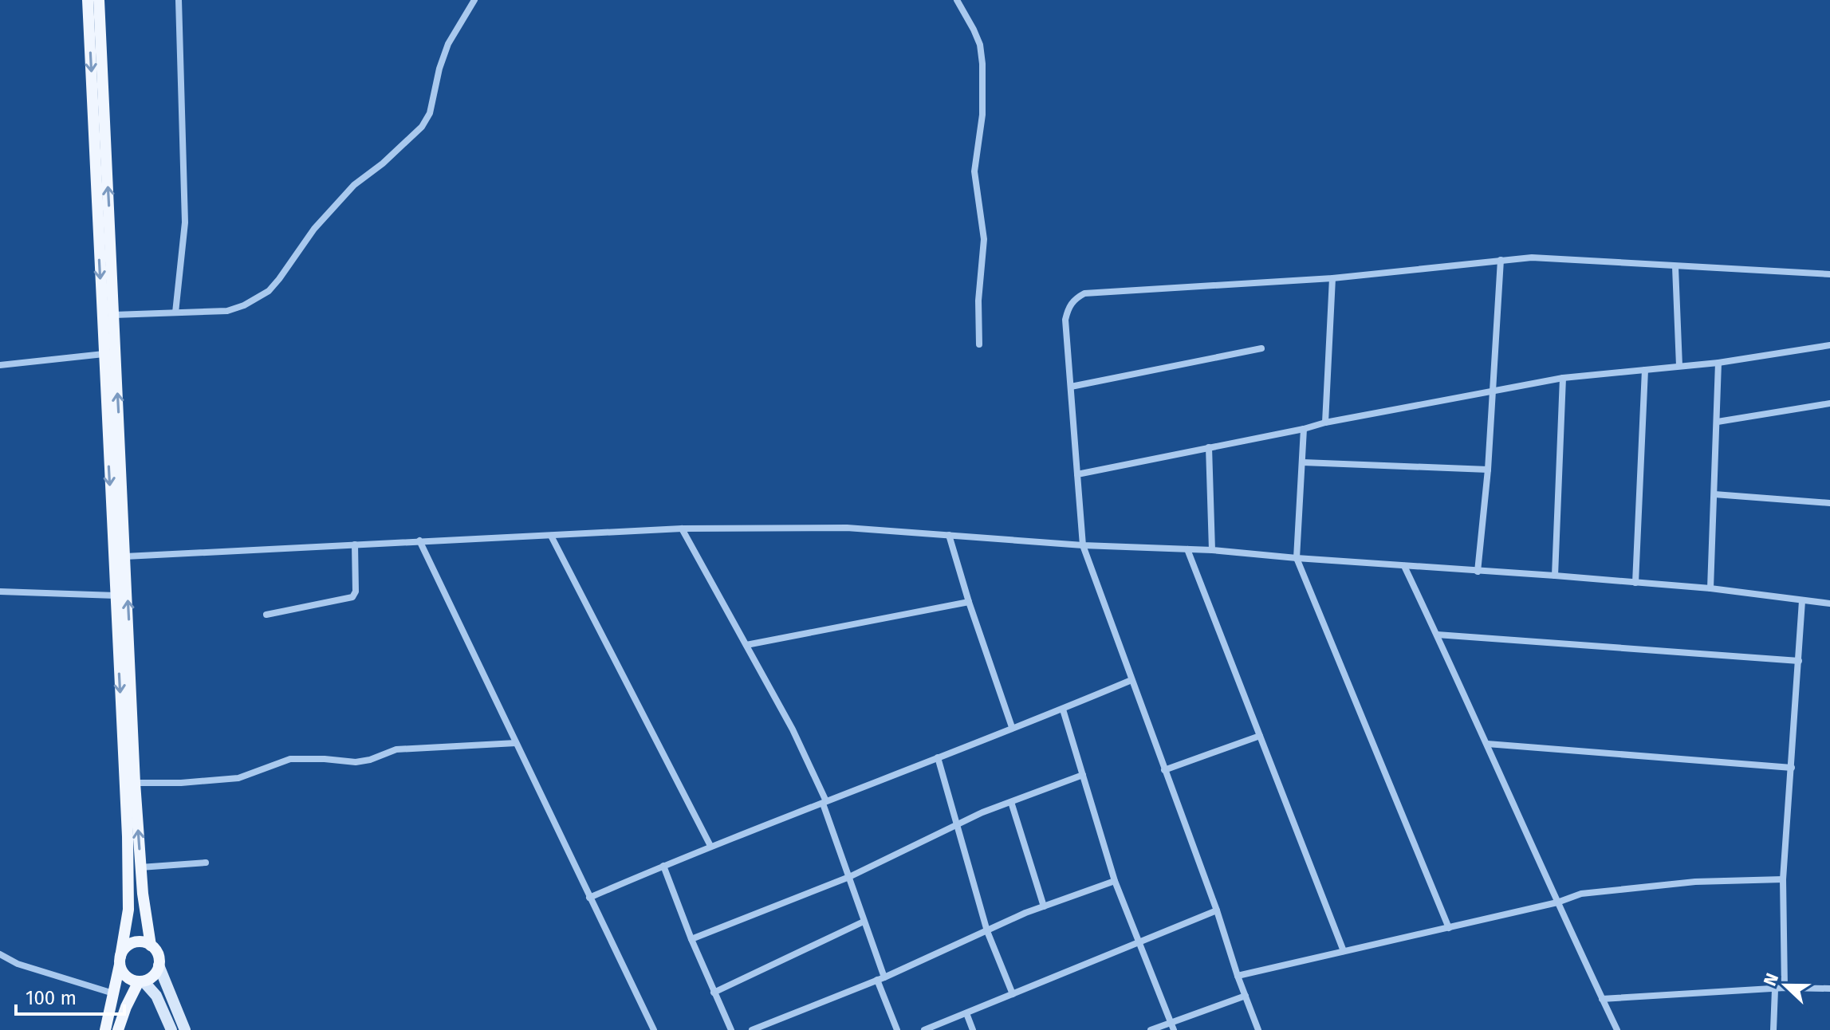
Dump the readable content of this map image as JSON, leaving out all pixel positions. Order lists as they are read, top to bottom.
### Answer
{
  "scale_bar": "100 m",
  "north": "left"
}
